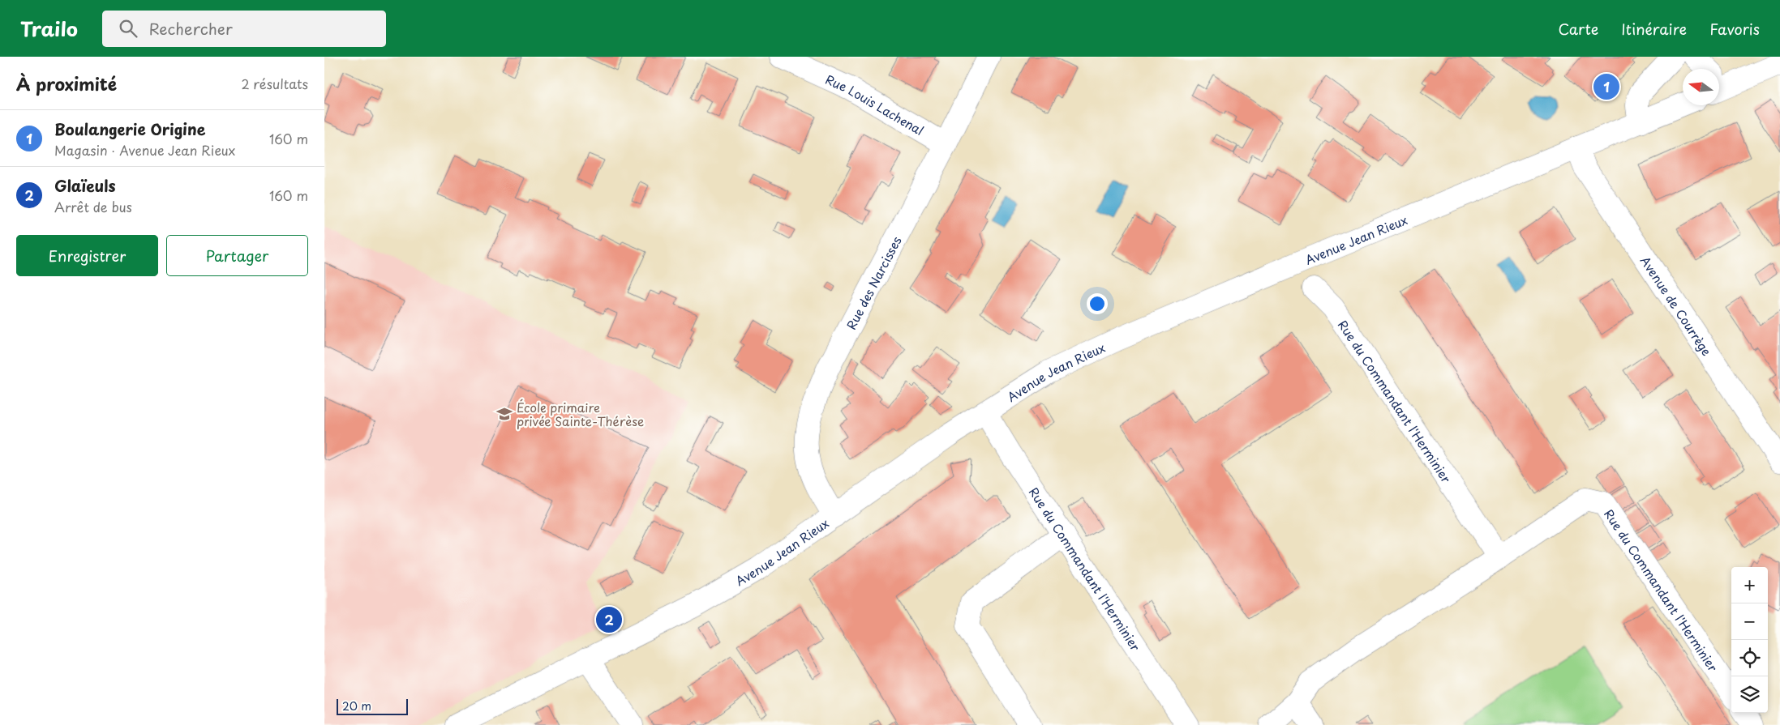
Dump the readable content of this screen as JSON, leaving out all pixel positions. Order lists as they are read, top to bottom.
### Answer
{
  "streets": {
    "main road": [
      "Rue Louis Lachenal",
      "Avenue Jean Rieux",
      "Rue des Narcisses",
      "Avenue de Courrège",
      "Rue du Commandant l'Herminier"
    ]
  },
  "crossings": [
    ["Rue Louis Lachenal", "Rue des Narcisses"],
    ["Avenue Jean Rieux", "Rue des Narcisses"],
    ["Avenue Jean Rieux", "Avenue de Courrège"],
    ["Avenue Jean Rieux", "Rue du Commandant l'Herminier"]
  ],
  "places": {
    "school or university": ["École primaire privée Sainte-Thérèse"]
  },
  "scale_bar": "20 m",
  "north": "left",
  "page": {
    "header": "Trailo",
    "search": "Rechercher",
    "nav": ["Carte", "Itinéraire", "Favoris"],
    "heading": ["À proximité", "2 résultats"],
    "pins": ["1", "2"],
    "list": [
      {
        "mark": "1",
        "name": "Boulangerie Origine",
        "note": "Magasin · Avenue Jean Rieux",
        "value": "160 m"
      },
      {
        "mark": "2",
        "name": "Glaïeuls",
        "note": "Arrêt de bus",
        "value": "160 m"
      }
    ],
    "buttons": ["Enregistrer", "Partager"],
    "map_buttons": ["+", "−"],
    "scale": "20 m"
  }
}
